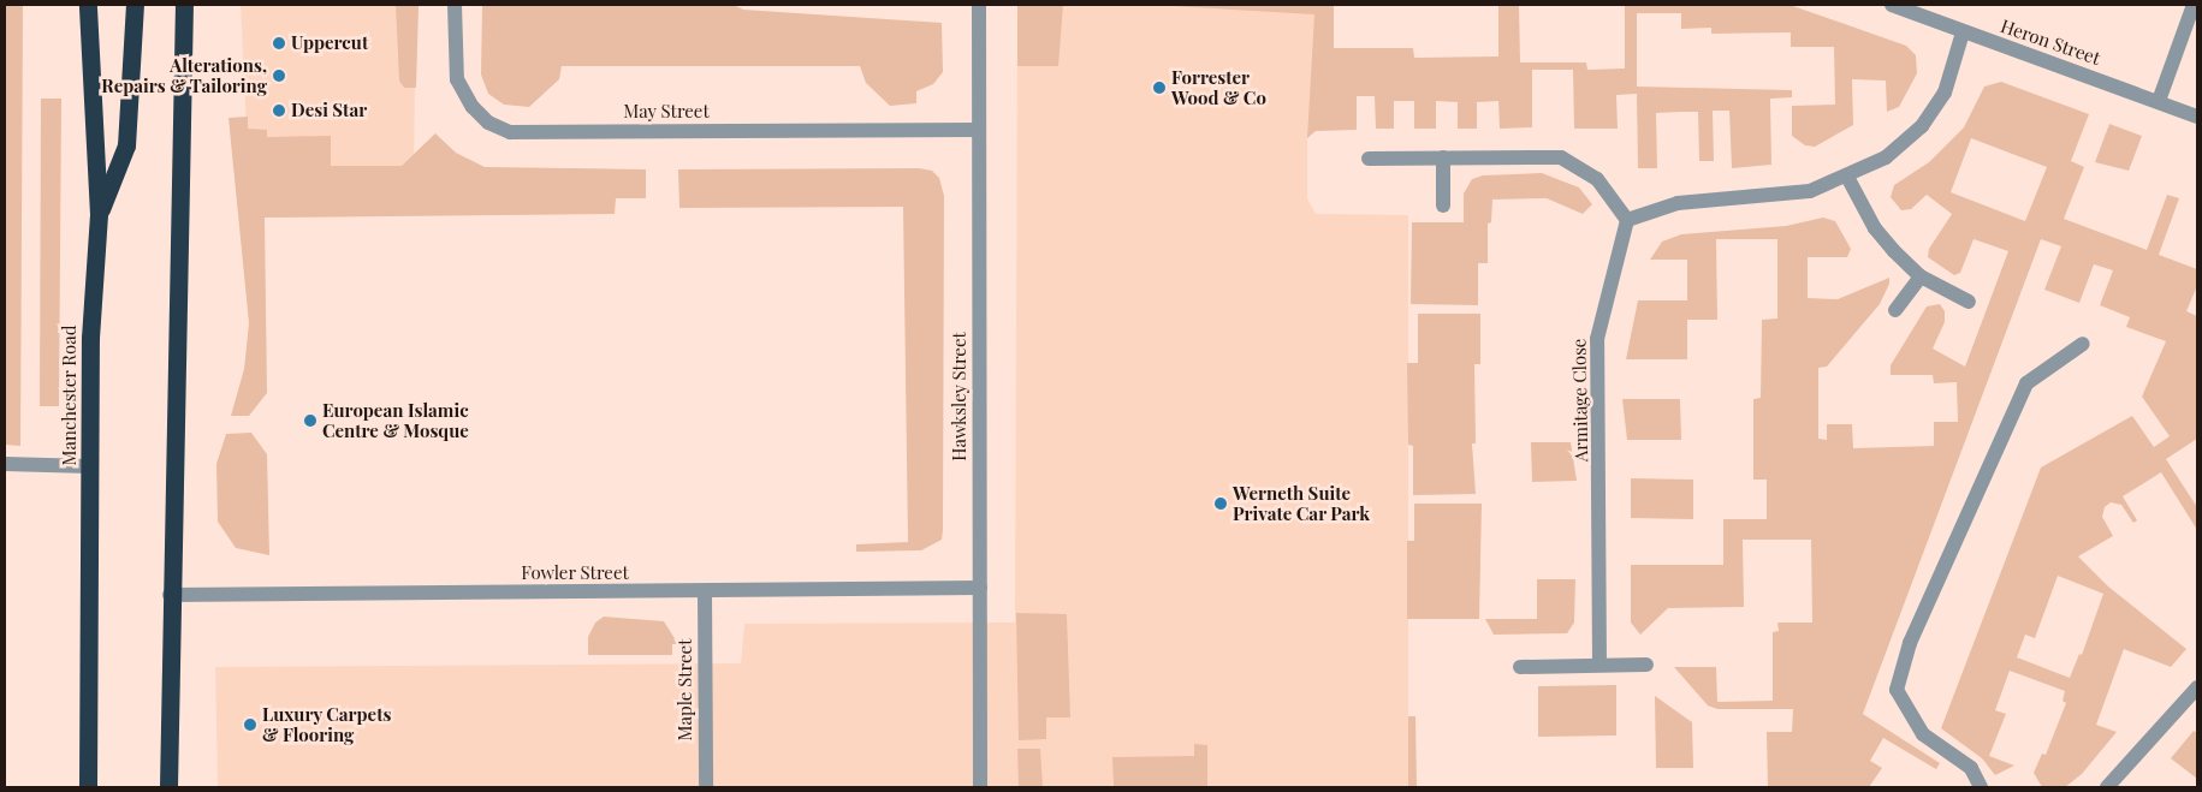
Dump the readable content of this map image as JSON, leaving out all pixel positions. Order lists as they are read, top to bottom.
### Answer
{
  "streets": {
    "highway": ["Manchester Road"],
    "street": [
      "Heron Street",
      "May Street",
      "Hawksley Street",
      "Armitage Close",
      "Fowler Street",
      "Maple Street"
    ]
  },
  "crossings": [
    ["May Street", "Hawksley Street"],
    ["Hawksley Street", "Fowler Street"],
    ["Fowler Street", "Maple Street"]
  ],
  "places": [
    "Uppercut",
    "Alterations, Repairs & Tailoring",
    "Forrester Wood & Co",
    "Desi Star",
    "European Islamic Centre & Mosque",
    "Werneth Suite Private Car Park",
    "Luxury Carpets & Flooring"
  ]
}
